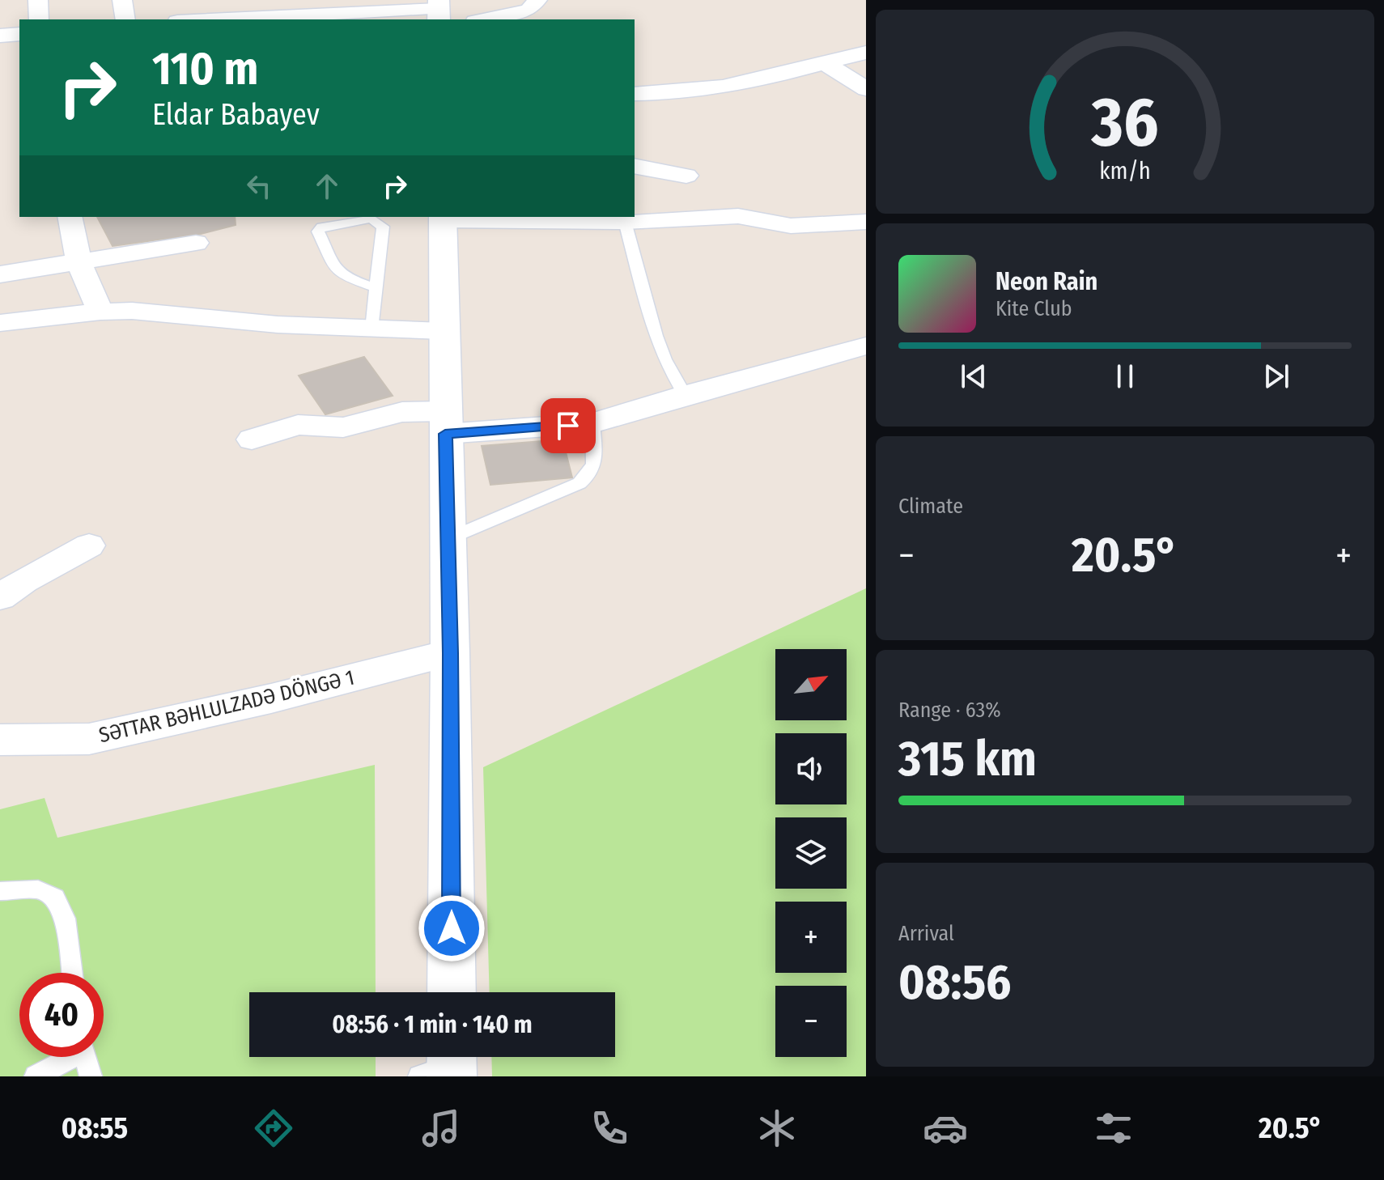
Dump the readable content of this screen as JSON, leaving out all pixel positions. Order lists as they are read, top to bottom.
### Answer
{
  "streets": {
    "street": ["SƏTTAR BƏHLULZADƏ DÖNGƏ 1"]
  },
  "north": "top right",
  "page": {
    "turn": ["110 m", "Eldar Babayev"],
    "song": ["Neon Rain", "Kite Club"],
    "tile": [
      "Climate",
      ["Range · 63%", "315 km"],
      ["Arrival", "08:56"]
    ],
    "heat": ["−", "20.5°", "+"],
    "map_buttons": ["+", "−"],
    "limit": "40",
    "trip": "08:56 · 1 min · 140 m",
    "tabs": ["08:55", "20.5°"],
    "gauge": ["36", "km/h"]
  }
}
